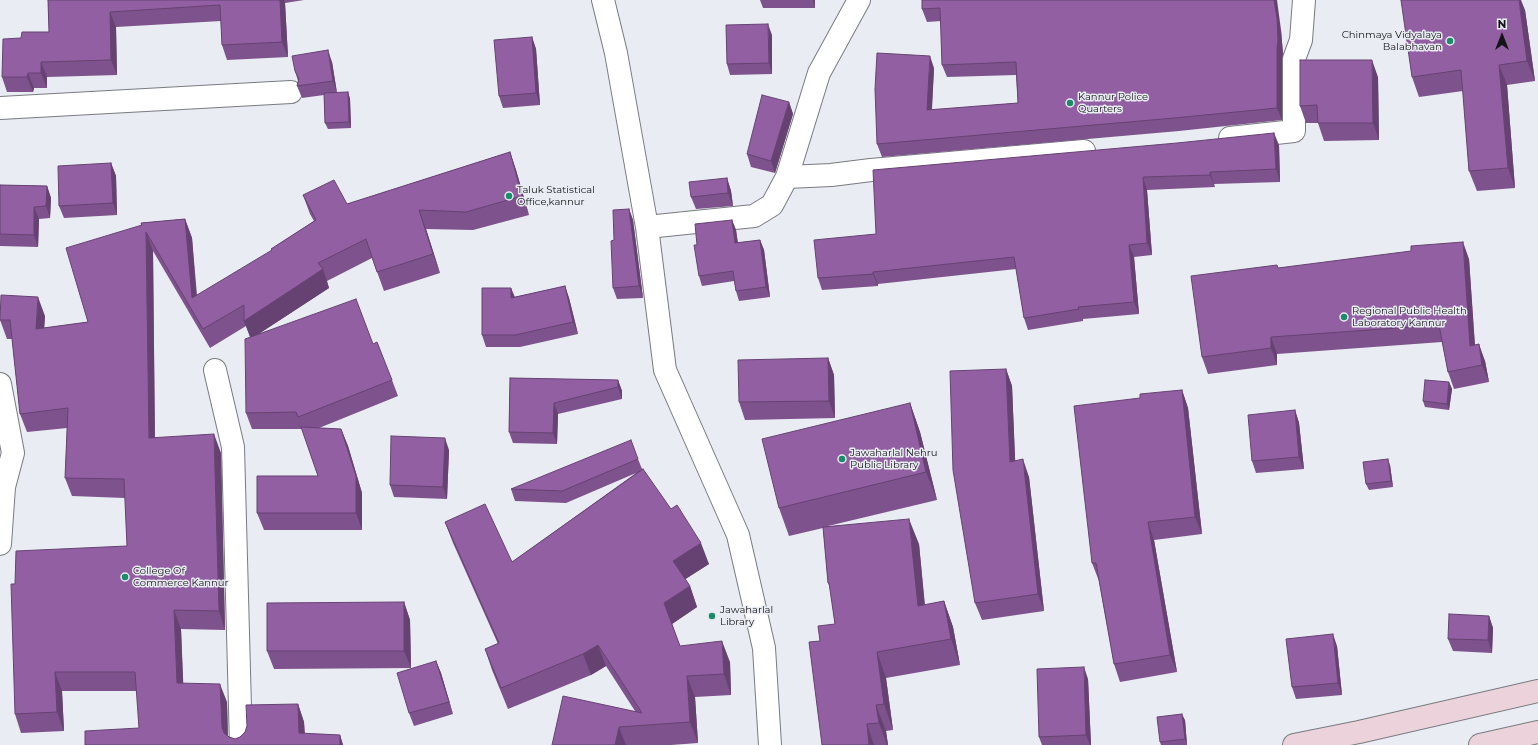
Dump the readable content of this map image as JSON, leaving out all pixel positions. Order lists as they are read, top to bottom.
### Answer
{
  "places": [
    "Chinmaya Vidyalaya Balabhavan",
    "Kannur Police Quarters",
    "Taluk Statistical Office,kannur",
    "Regional Public Health Laboratory Kannur",
    "Jawaharlal Nehru Public Library",
    "College Of Commerce Kannur",
    "Jawaharlal Library"
  ],
  "north": "top"
}
